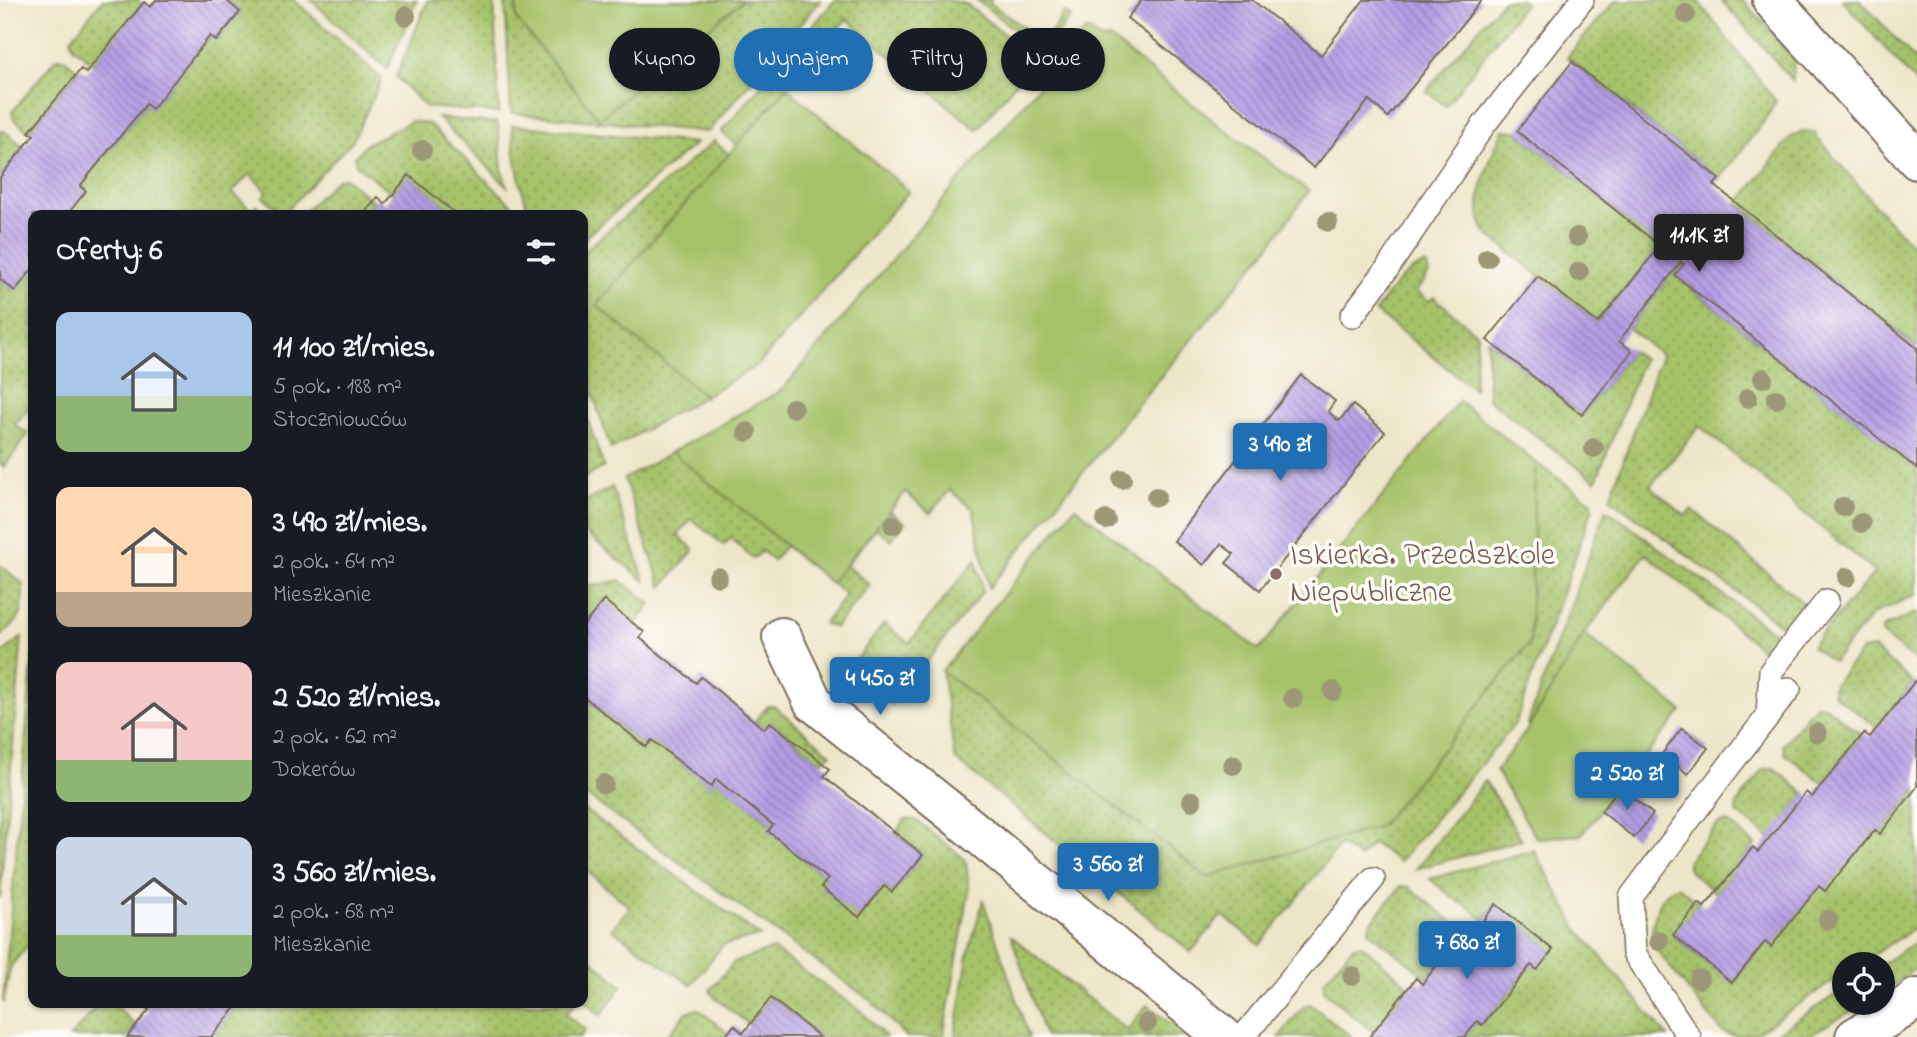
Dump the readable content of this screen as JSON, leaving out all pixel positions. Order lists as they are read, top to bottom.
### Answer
{
  "places": ["Iskierka. Przedszkole Niepubliczne"],
  "page": {
    "chip": [
      "Kupno",
      "Wynajem",
      "Filtry",
      "Nowe"
    ],
    "heading": "Oferty: 6",
    "price": [
      "11.1K zł",
      "3 490 zł",
      "4 450 zł",
      "2 520 zł",
      "3 560 zł",
      "7 680 zł"
    ],
    "list": [
      {
        "name": "11 100 zł/mies.",
        "note": "5 pok. · 188 m² · Stoczniowców"
      },
      {
        "name": "3 490 zł/mies.",
        "note": "2 pok. · 64 m² · Mieszkanie"
      },
      {
        "name": "2 520 zł/mies.",
        "note": "2 pok. · 62 m² · Dokerów"
      },
      {
        "name": "3 560 zł/mies.",
        "note": "2 pok. · 68 m² · Mieszkanie"
      }
    ]
  }
}
